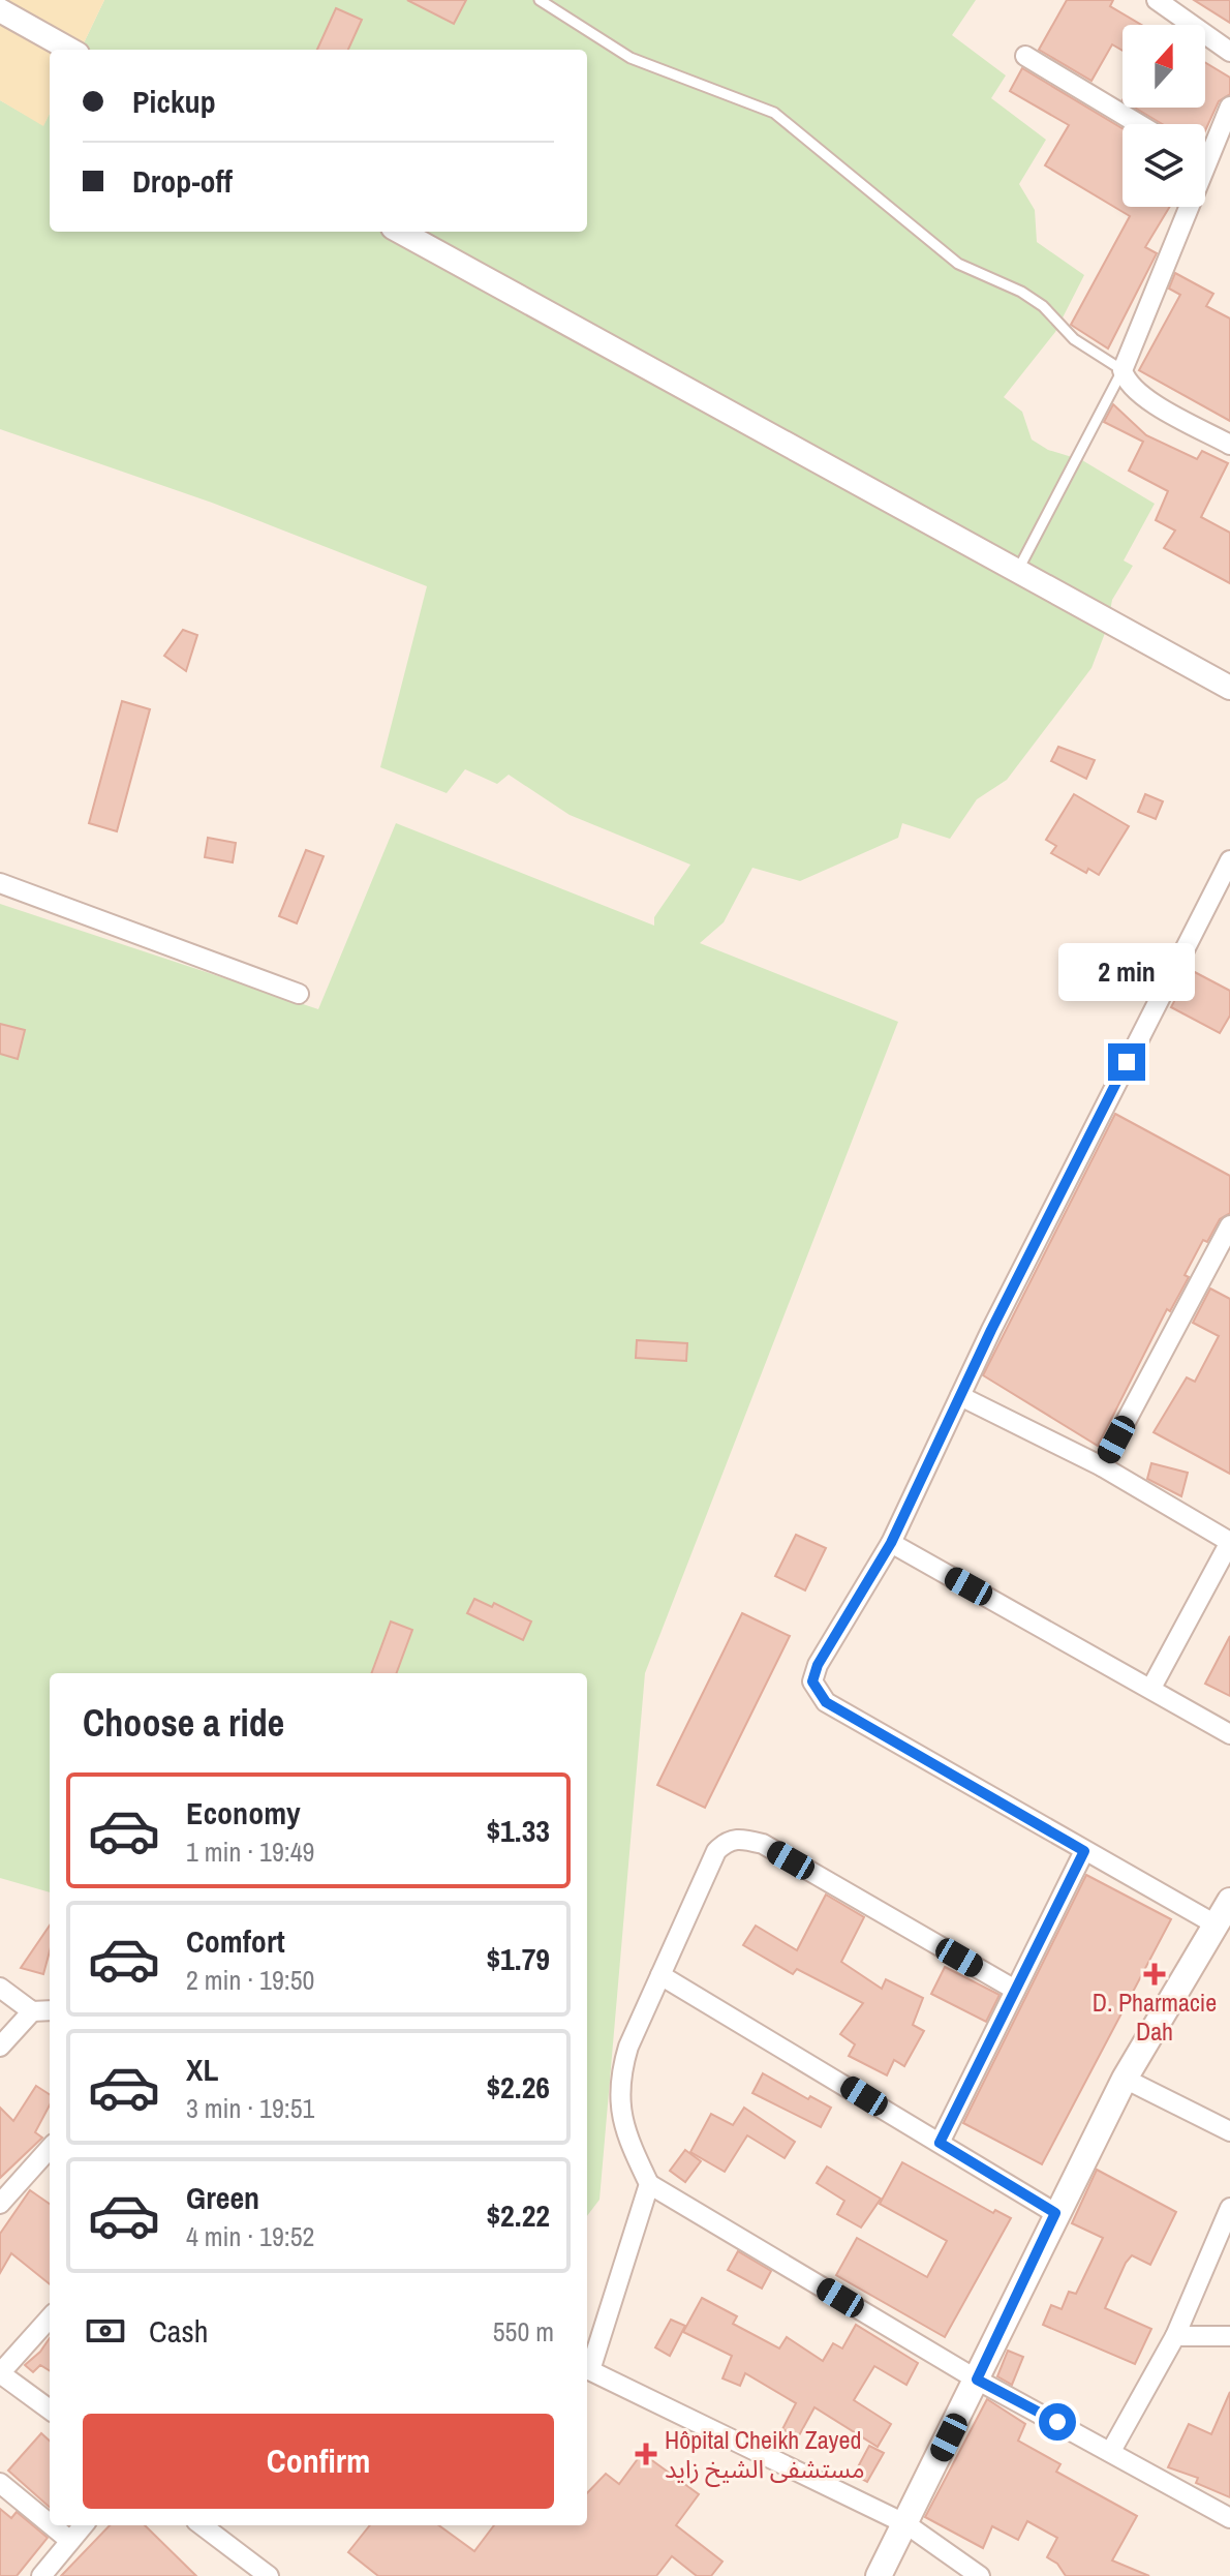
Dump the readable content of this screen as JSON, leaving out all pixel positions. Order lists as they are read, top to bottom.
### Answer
{
  "places": {
    "health": ["D. Pharmacie Dah", "Hôpital Cheikh Zayed مستشفى الشيخ زايد"]
  },
  "north": "top",
  "page": {
    "banner": ["Pickup", "Drop-off"],
    "bubble": "2 min",
    "heading": "Choose a ride",
    "list": [
      {
        "name": "Economy",
        "note": "1 min · 19:49",
        "value": "$1.33"
      },
      {
        "name": "Comfort",
        "note": "2 min · 19:50",
        "value": "$1.79"
      },
      {
        "name": "XL",
        "note": "3 min · 19:51",
        "value": "$2.26"
      },
      {
        "name": "Green",
        "note": "4 min · 19:52",
        "value": "$2.22"
      }
    ],
    "pay": ["Cash", "550 m"],
    "buttons": "Confirm"
  }
}
